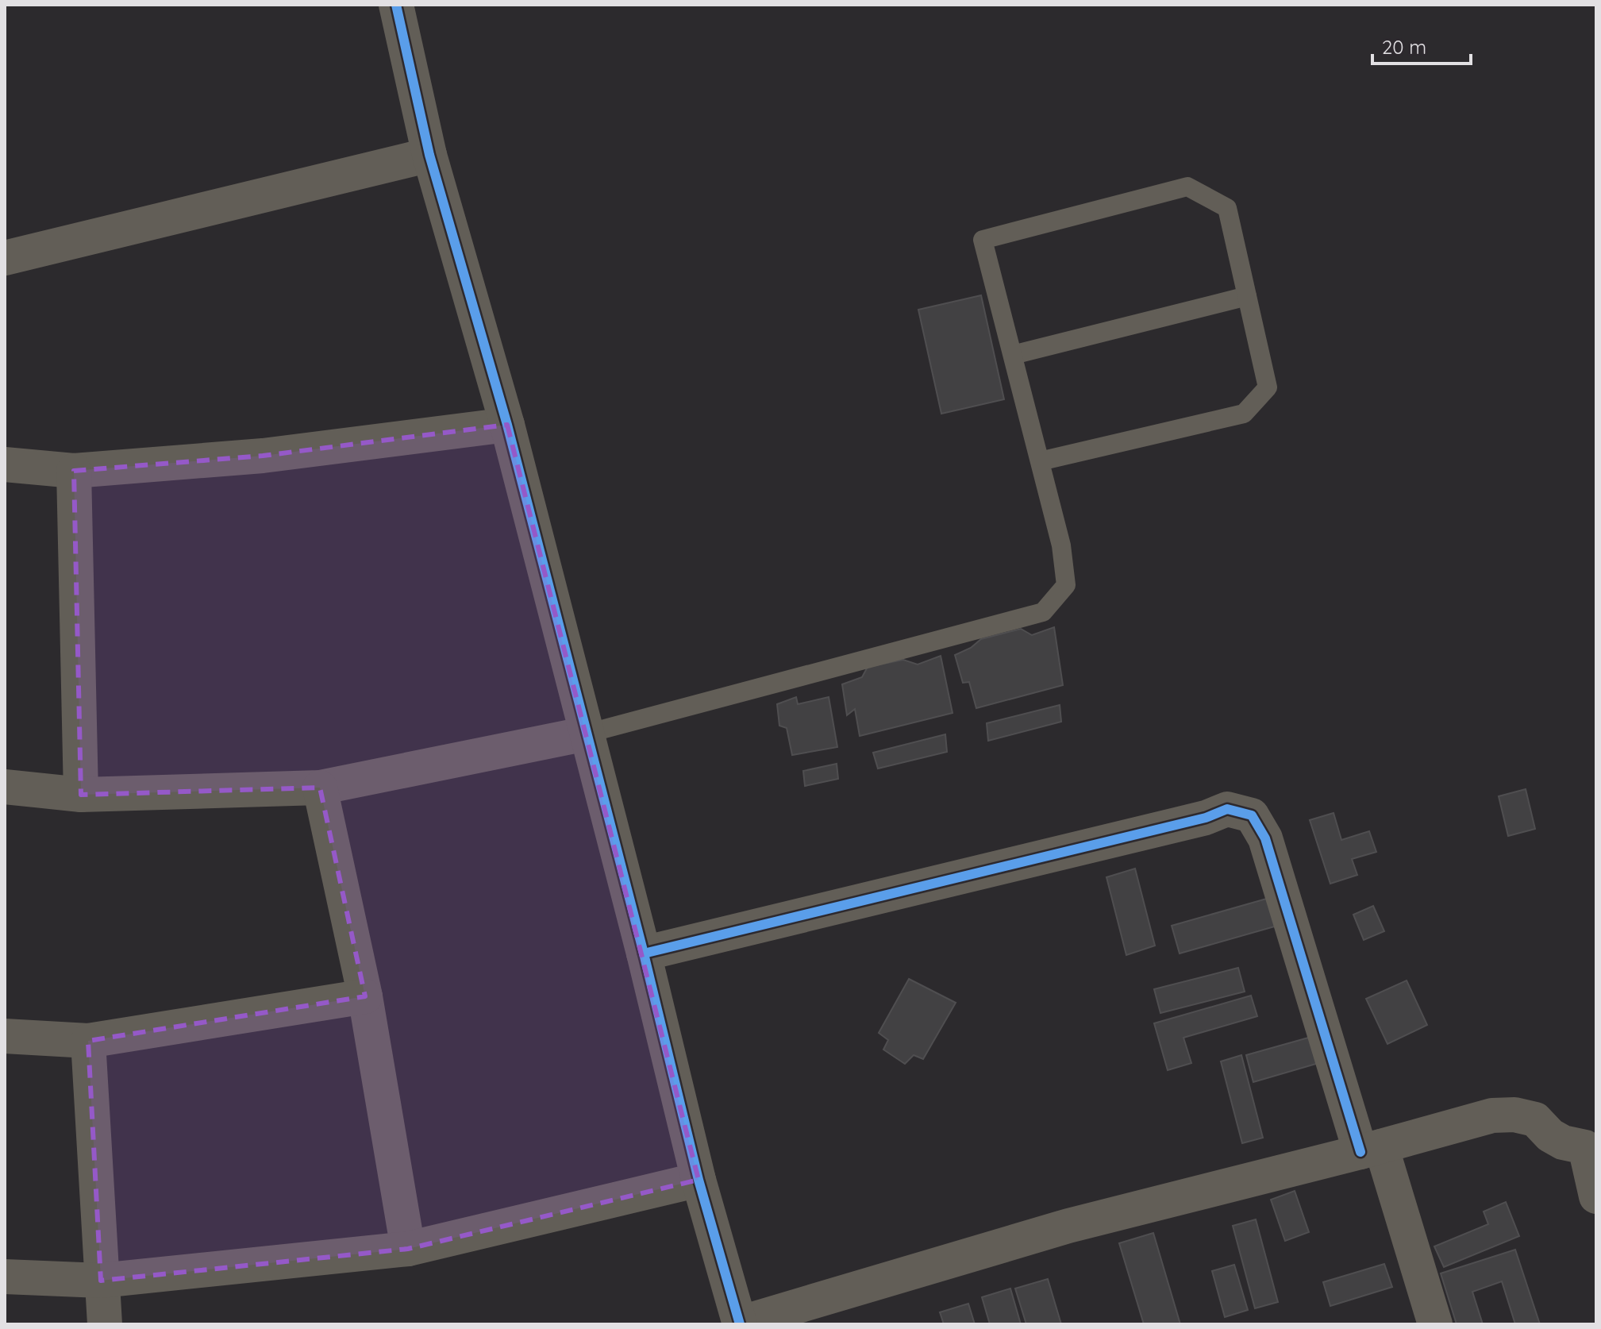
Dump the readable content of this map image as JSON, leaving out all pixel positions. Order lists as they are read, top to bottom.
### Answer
{
  "scale_bar": "20 m"
}
